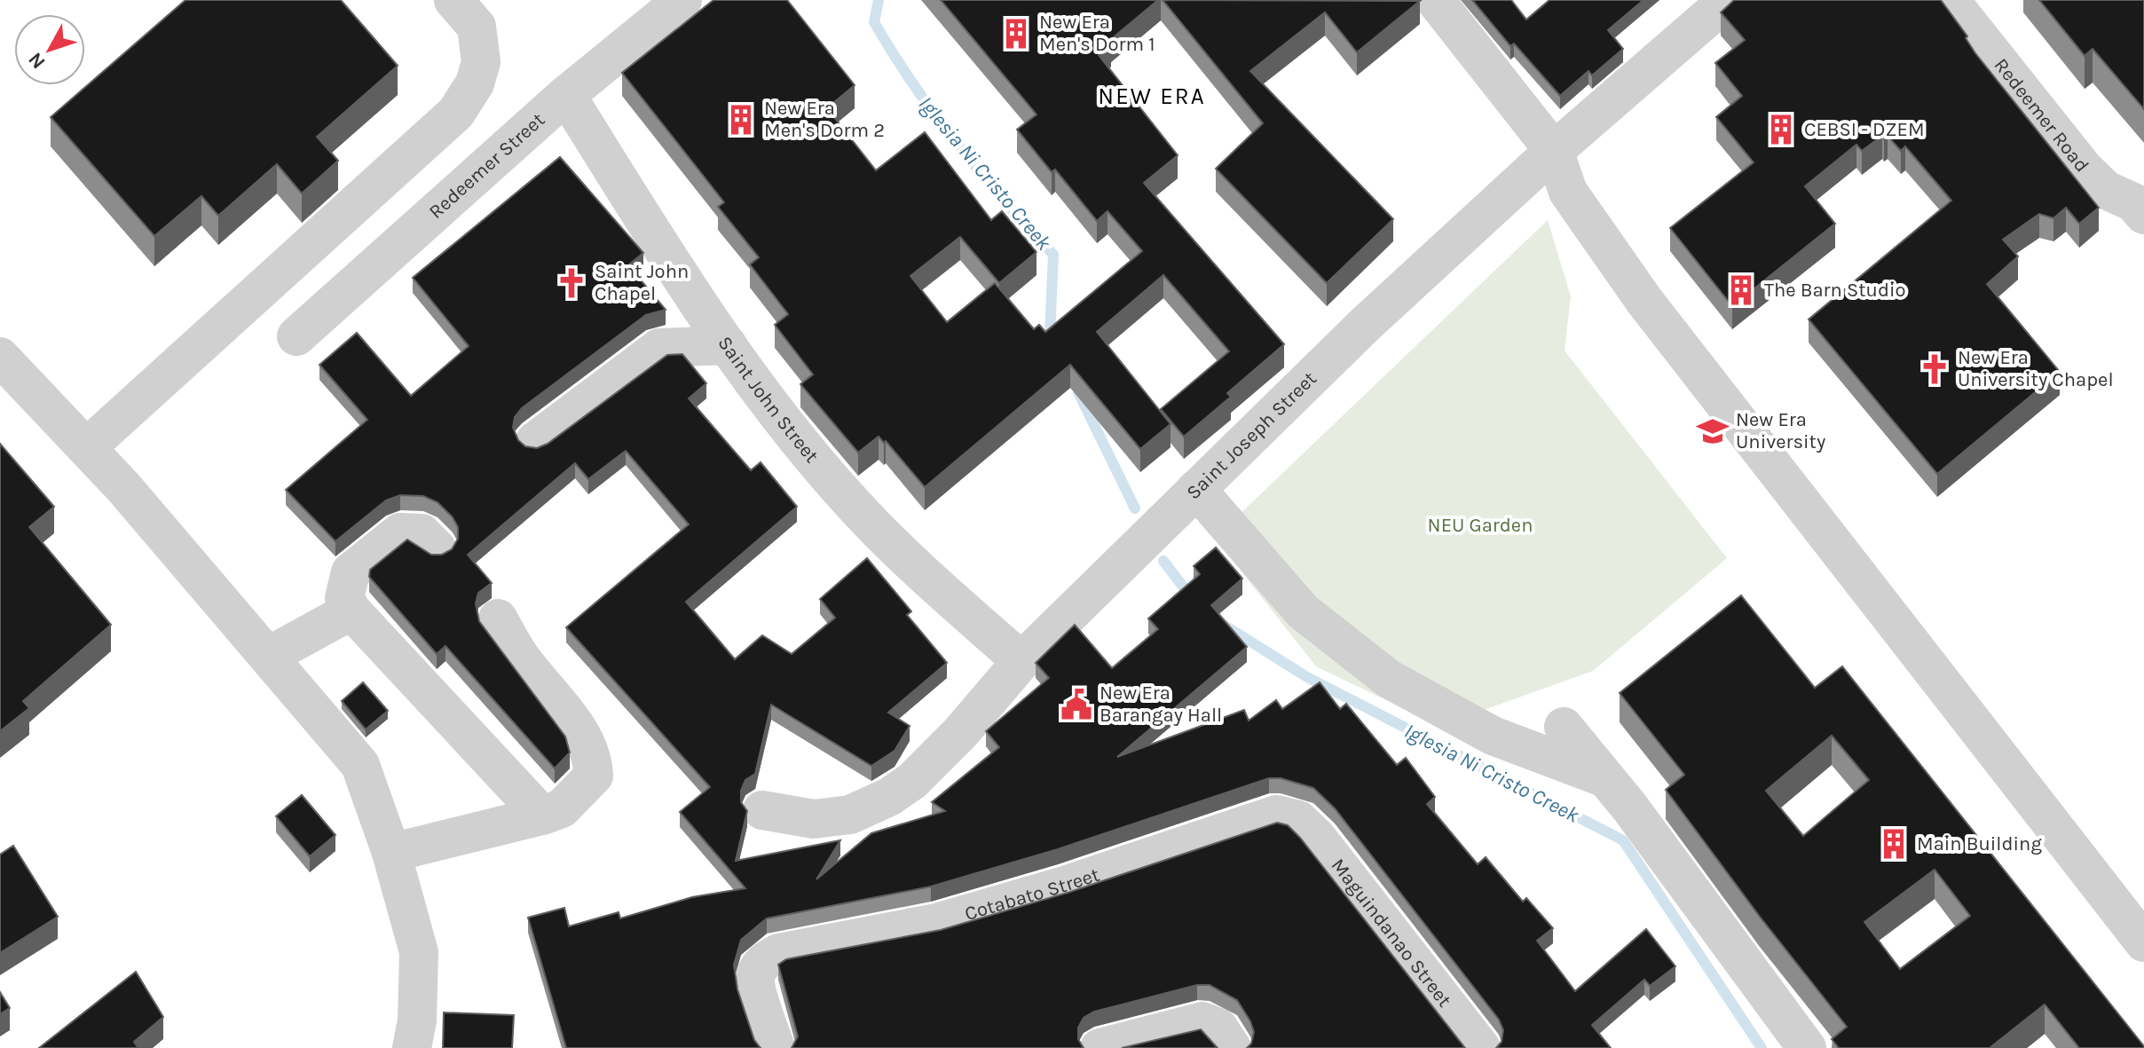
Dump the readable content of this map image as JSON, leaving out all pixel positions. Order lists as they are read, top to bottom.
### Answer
{
  "streets": {
    "street": [
      "Redeemer Road",
      "Redeemer Street",
      "Saint John Street",
      "Saint Joseph Street",
      "Cotabato Street",
      "Maguindanao Street"
    ]
  },
  "crossings": [
    ["Redeemer Street", "Saint John Street"],
    ["Saint John Street", "Saint Joseph Street"],
    ["Cotabato Street", "Maguindanao Street"]
  ],
  "districts": ["NEW ERA"],
  "water": ["Iglesia Ni Cristo Creek"],
  "parks": ["NEU Garden"],
  "places": {
    "building": [
      "New Era Men's Dorm 1",
      "New Era Men's Dorm 2",
      "CEBSI - DZEM",
      "The Barn Studio",
      "Main Building"
    ],
    "church": ["Saint John Chapel", "New Era University Chapel"],
    "school or university": ["New Era University"],
    "public building": ["New Era Barangay Hall"]
  },
  "north": "bottom left"
}
